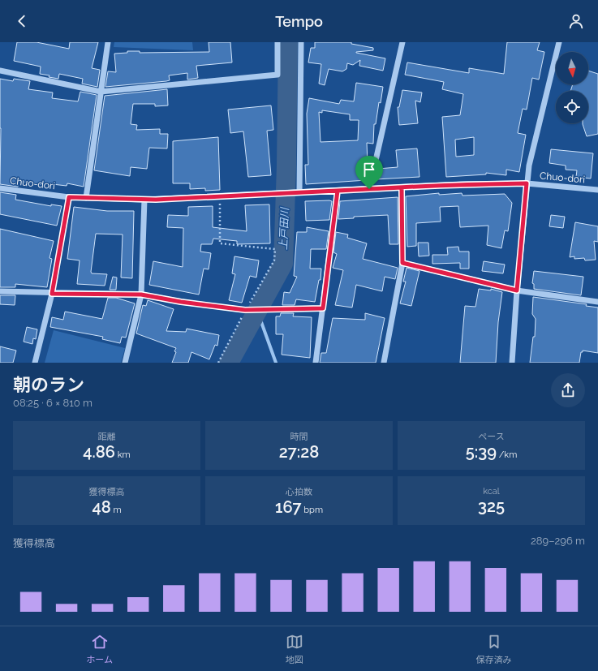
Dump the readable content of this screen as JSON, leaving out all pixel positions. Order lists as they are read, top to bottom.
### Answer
{
  "streets": {
    "street": ["Chuo-dori"]
  },
  "water": ["上戸田川"],
  "north": "bottom",
  "page": {
    "header": "Tempo",
    "heading": ["朝のラン", "08:25 · 6 × 810 m"],
    "stats": [
      ["距離", "4.86 km"],
      ["時間", "27:28"],
      ["ペース", "5:39 /km"],
      ["獲得標高", "48 m"],
      ["心拍数", "167 bpm"],
      ["kcal", "325"]
    ],
    "chart": ["獲得標高", "289–296 m"],
    "tabs": ["ホーム", "地図", "保存済み"]
  }
}
